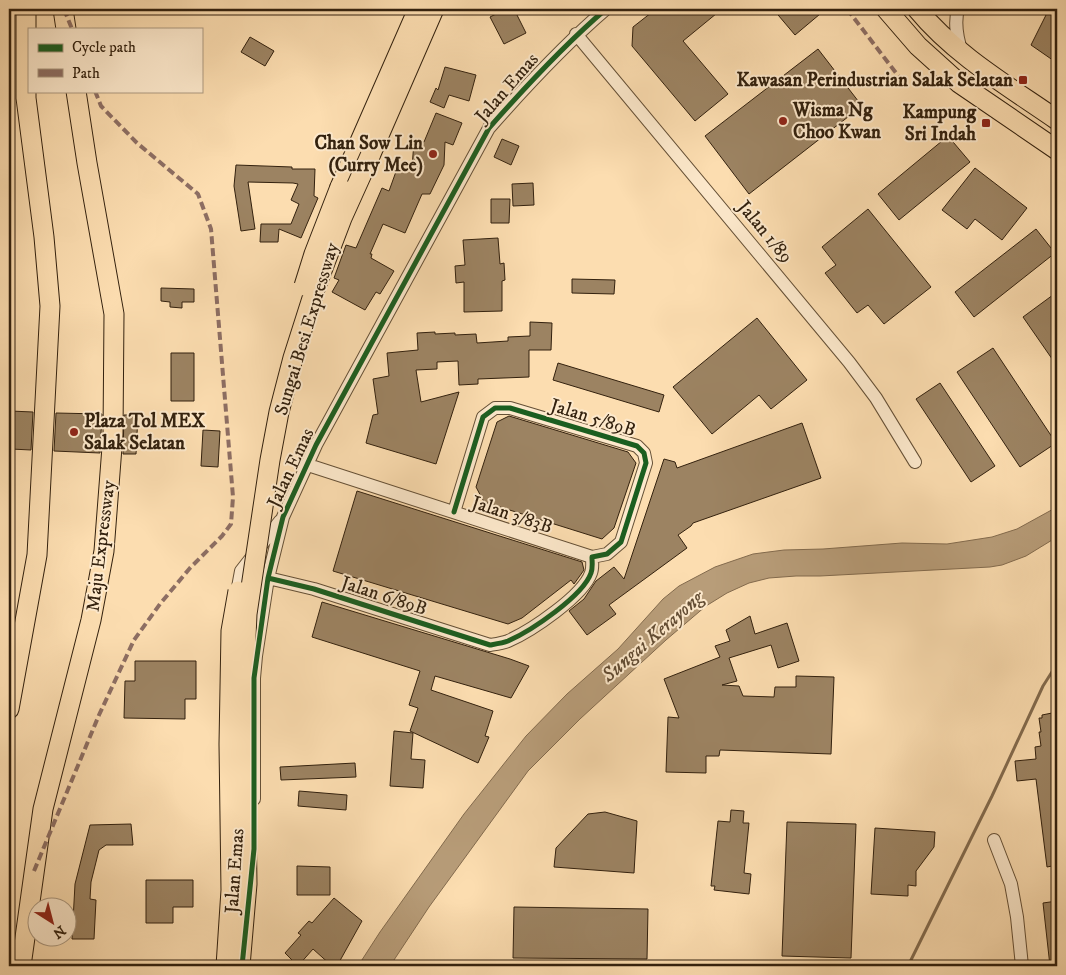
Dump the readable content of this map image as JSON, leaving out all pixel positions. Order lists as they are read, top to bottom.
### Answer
{
  "streets": {
    "highway": ["Sungai Besi Expressway", "Maju Expressway"],
    "street": [
      "Jalan Emas",
      "Jalan 1/89",
      "Jalan 5/89B",
      "Jalan 3/83B",
      "Jalan 6/89B"
    ]
  },
  "crossings": [
    ["Jalan Emas", "Jalan 1/89"],
    ["Jalan Emas", "Sungai Besi Expressway"],
    ["Jalan Emas", "Jalan 3/83B"],
    ["Jalan Emas", "Jalan 6/89B"],
    ["Jalan 5/89B", "Jalan 3/83B"],
    ["Jalan 5/89B", "Jalan 6/89B"],
    ["Jalan 3/83B", "Jalan 6/89B"]
  ],
  "water": ["Sungai Kerayong"],
  "places": {
    "transit": ["Kawasan Perindustrian Salak Selatan", "Kampung Sri Indah"],
    "other": ["Wisma Ng Choo Kwan", "Chan Sow Lin (Curry Mee)", "Plaza Tol MEX Salak Selatan"]
  },
  "legend": ["Cycle path", "Path"],
  "north": "bottom right"
}
